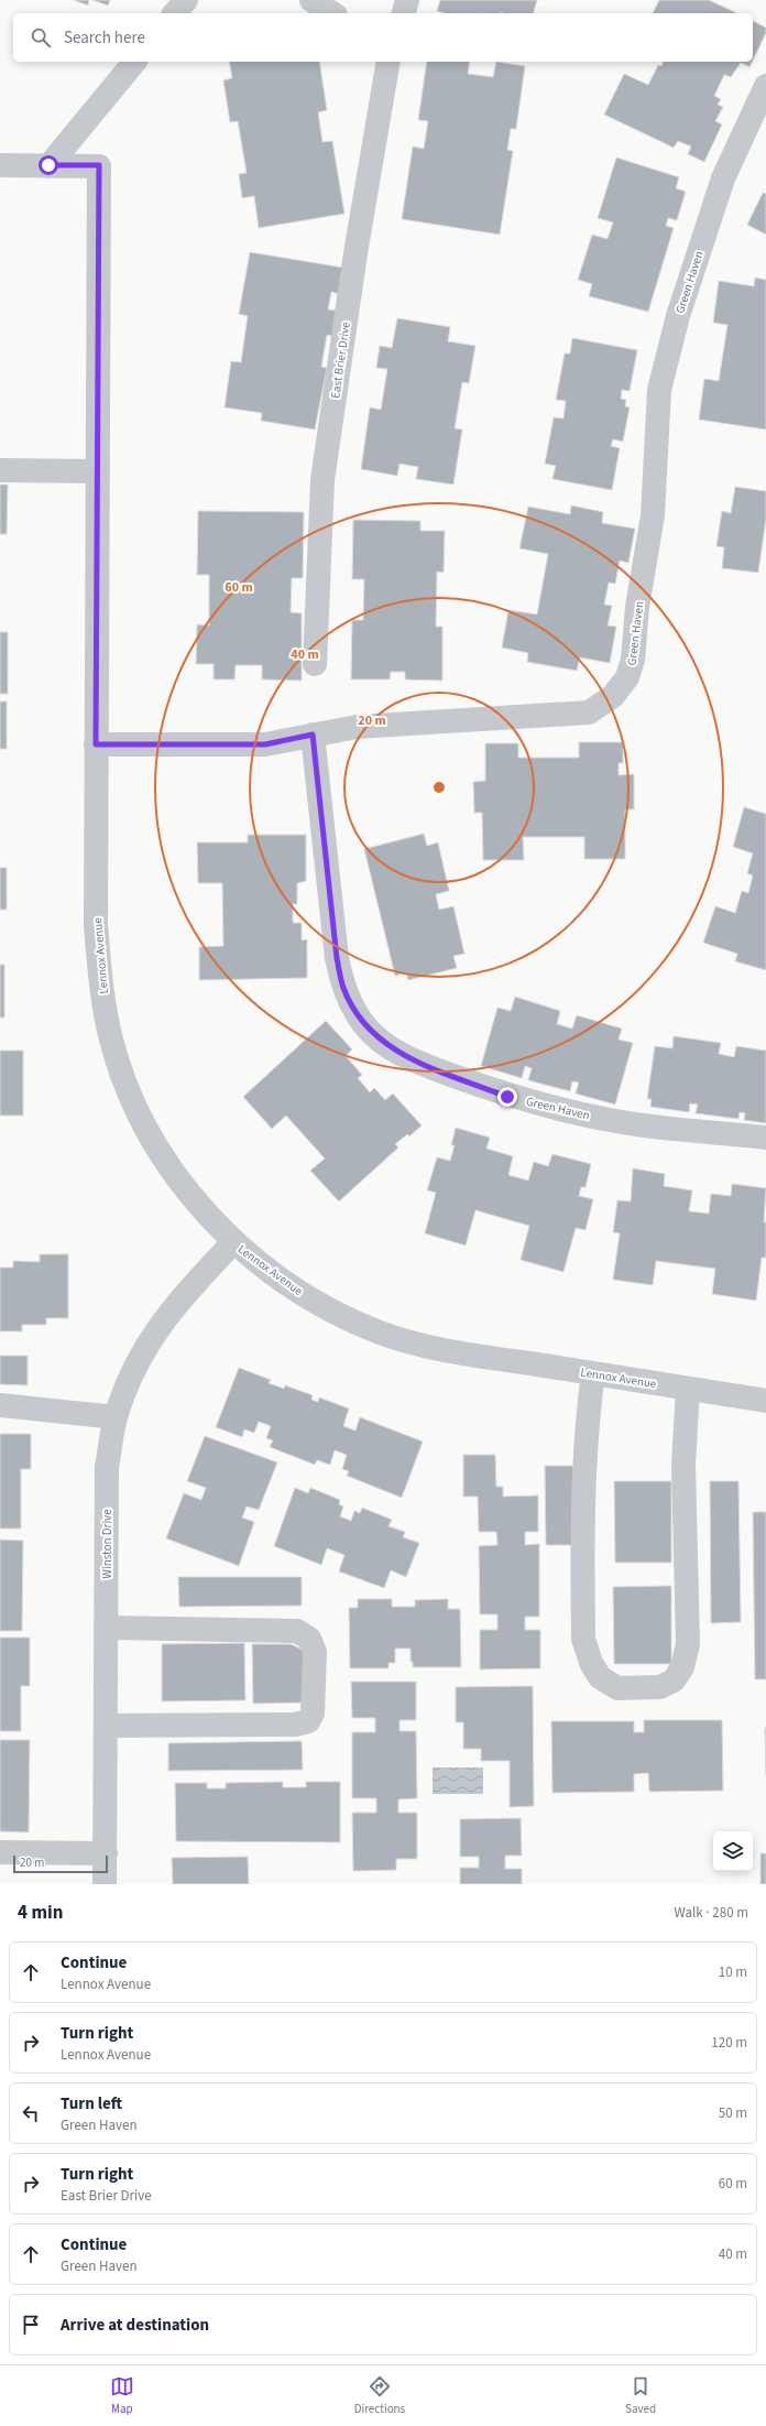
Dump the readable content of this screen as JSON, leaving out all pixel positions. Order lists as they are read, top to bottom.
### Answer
{
  "streets": {
    "street": [
      "Green Haven",
      "East Brier Drive",
      "Lennox Avenue",
      "Winston Drive"
    ]
  },
  "crossings": [
    ["Green Haven", "Lennox Avenue"],
    ["Lennox Avenue", "Winston Drive"]
  ],
  "scale_bar": "20 m",
  "page": {
    "search": "Search here",
    "scale": "20 m",
    "heading": ["4 min", "Walk · 280 m"],
    "list": [
      ["Continue", "Lennox Avenue", "10 m"],
      ["Turn right", "Lennox Avenue", "120 m"],
      ["Turn left", "Green Haven", "50 m"],
      ["Turn right", "East Brier Drive", "60 m"],
      ["Continue", "Green Haven", "40 m"],
      "Arrive at destination"
    ],
    "nav": ["Map", "Directions", "Saved"]
  },
  "rings": ["60 m", "40 m", "20 m"]
}
